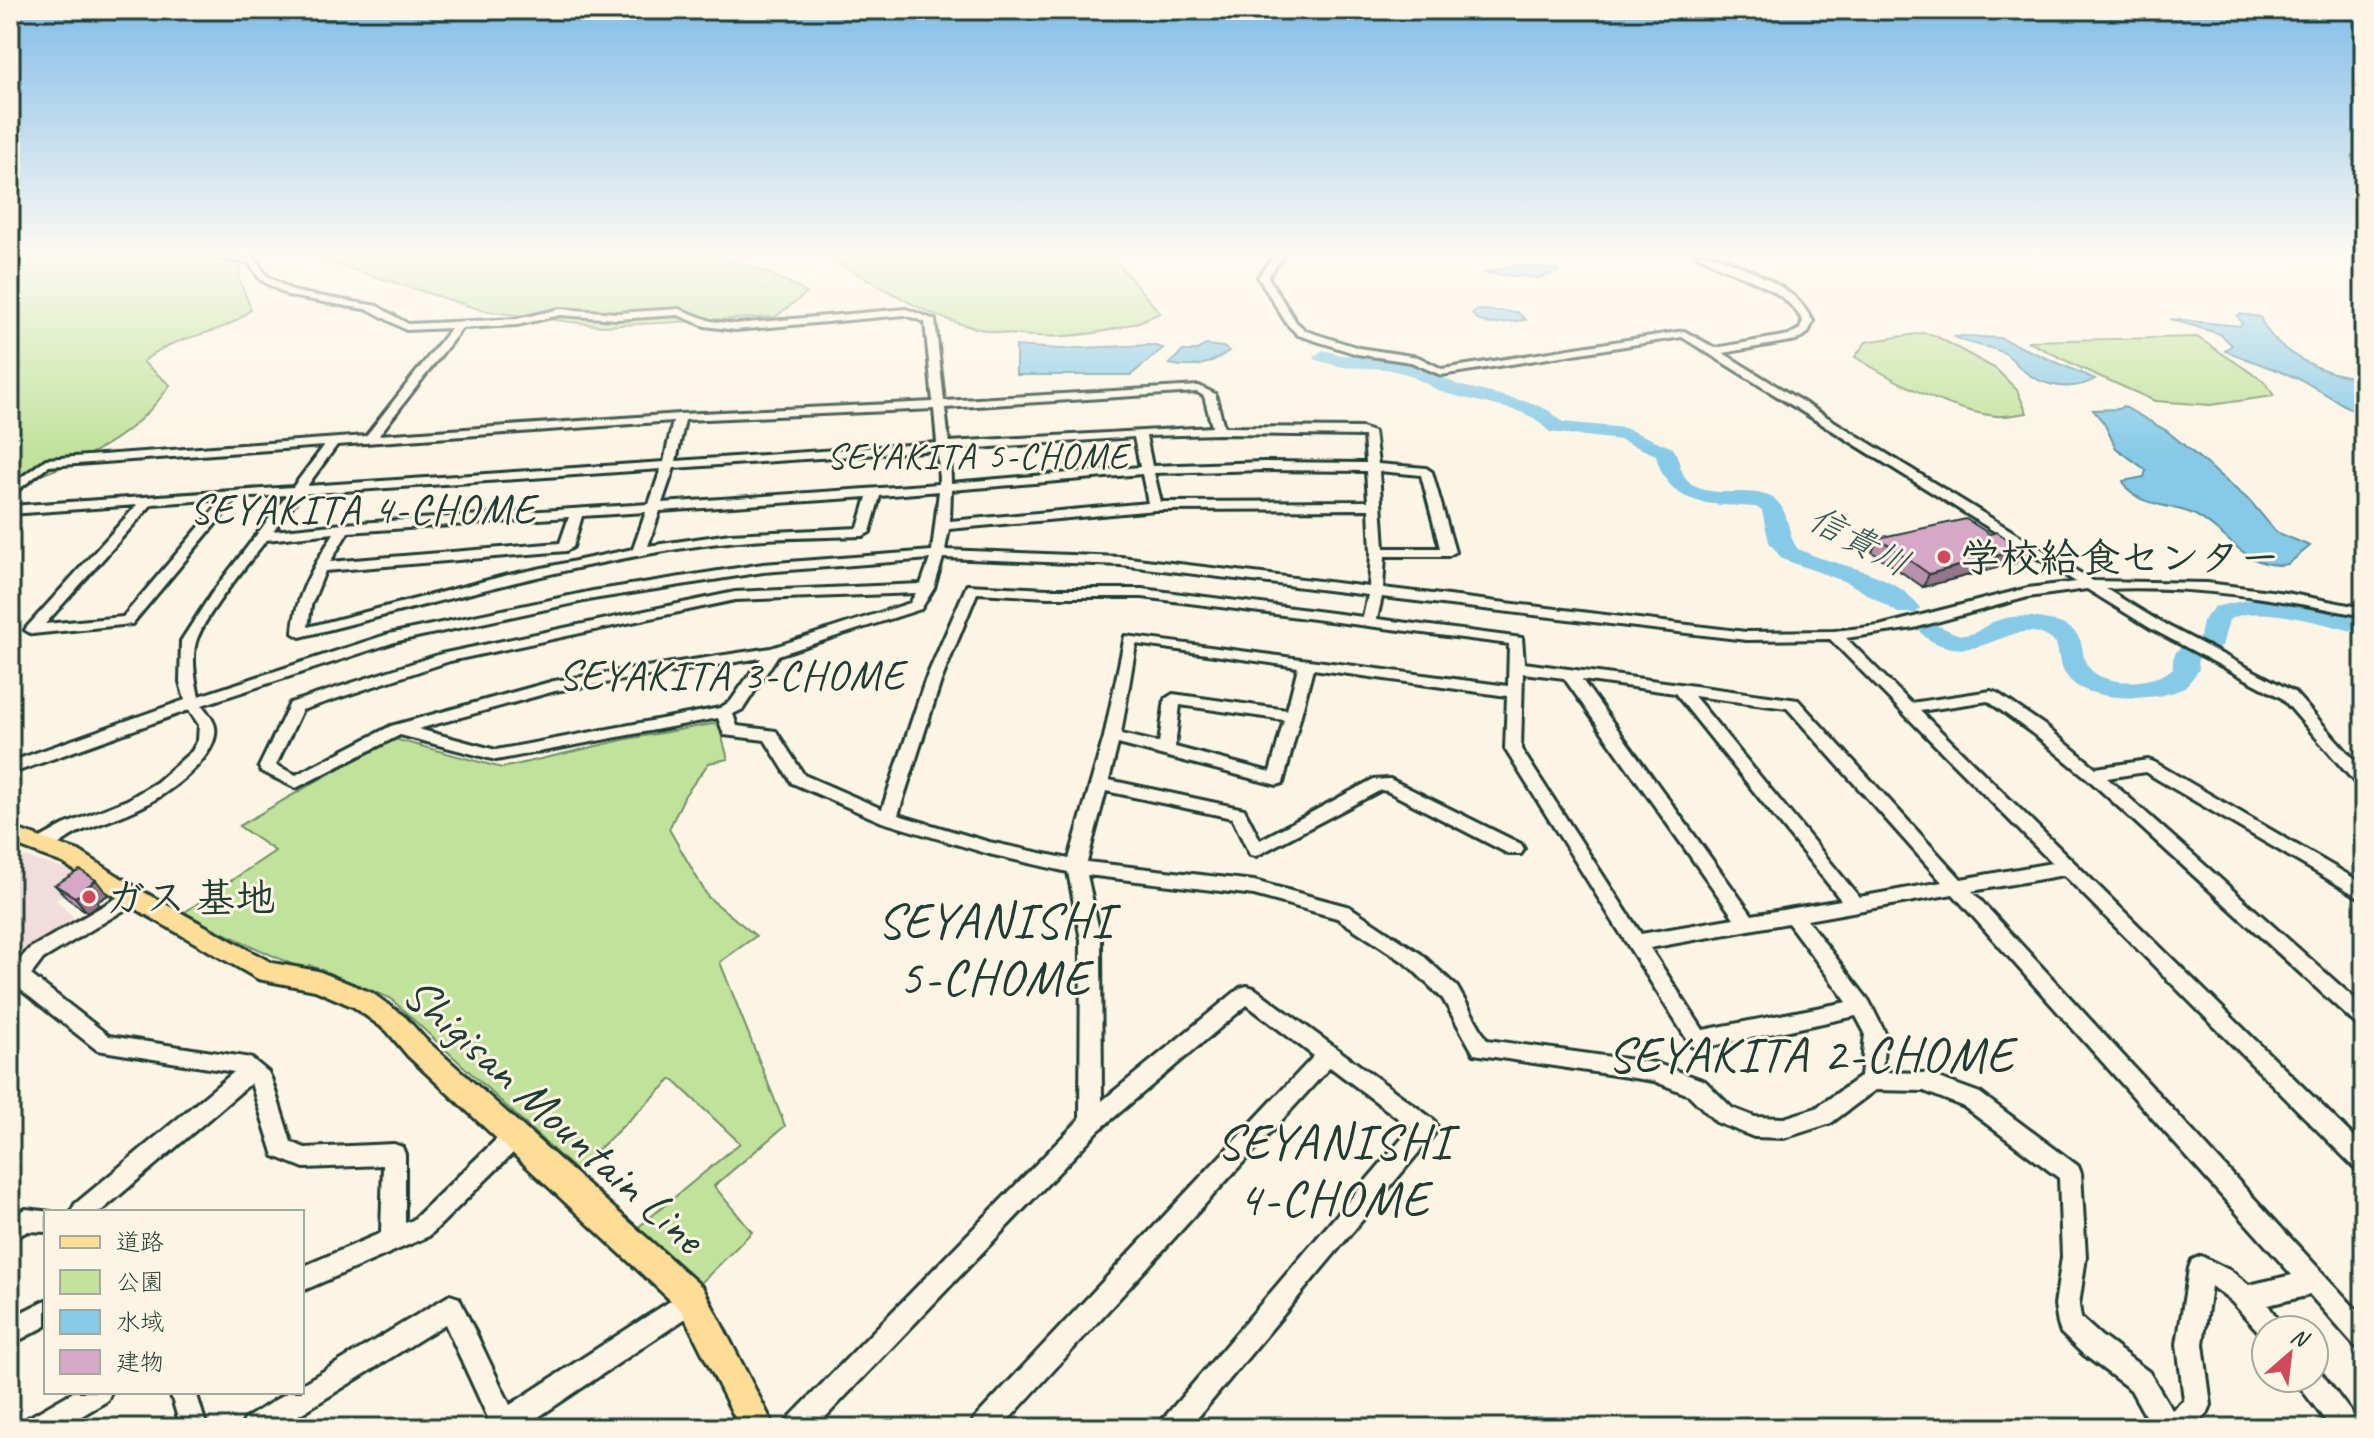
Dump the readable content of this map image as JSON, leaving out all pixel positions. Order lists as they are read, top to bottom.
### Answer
{
  "streets": {
    "main road": ["Shigisan Mountain Line"]
  },
  "districts": [
    "SEYAKITA 5-CHOME",
    "SEYAKITA 4-CHOME",
    "SEYAKITA 3-CHOME",
    "SEYANISHI 5-CHOME",
    "SEYAKITA 2-CHOME",
    "SEYANISHI 4-CHOME"
  ],
  "water": ["信貴川"],
  "places": ["学校給食センター", "ガス 基地"],
  "legend": [
    "道路",
    "公園",
    "水域",
    "建物"
  ],
  "north": "top right"
}
